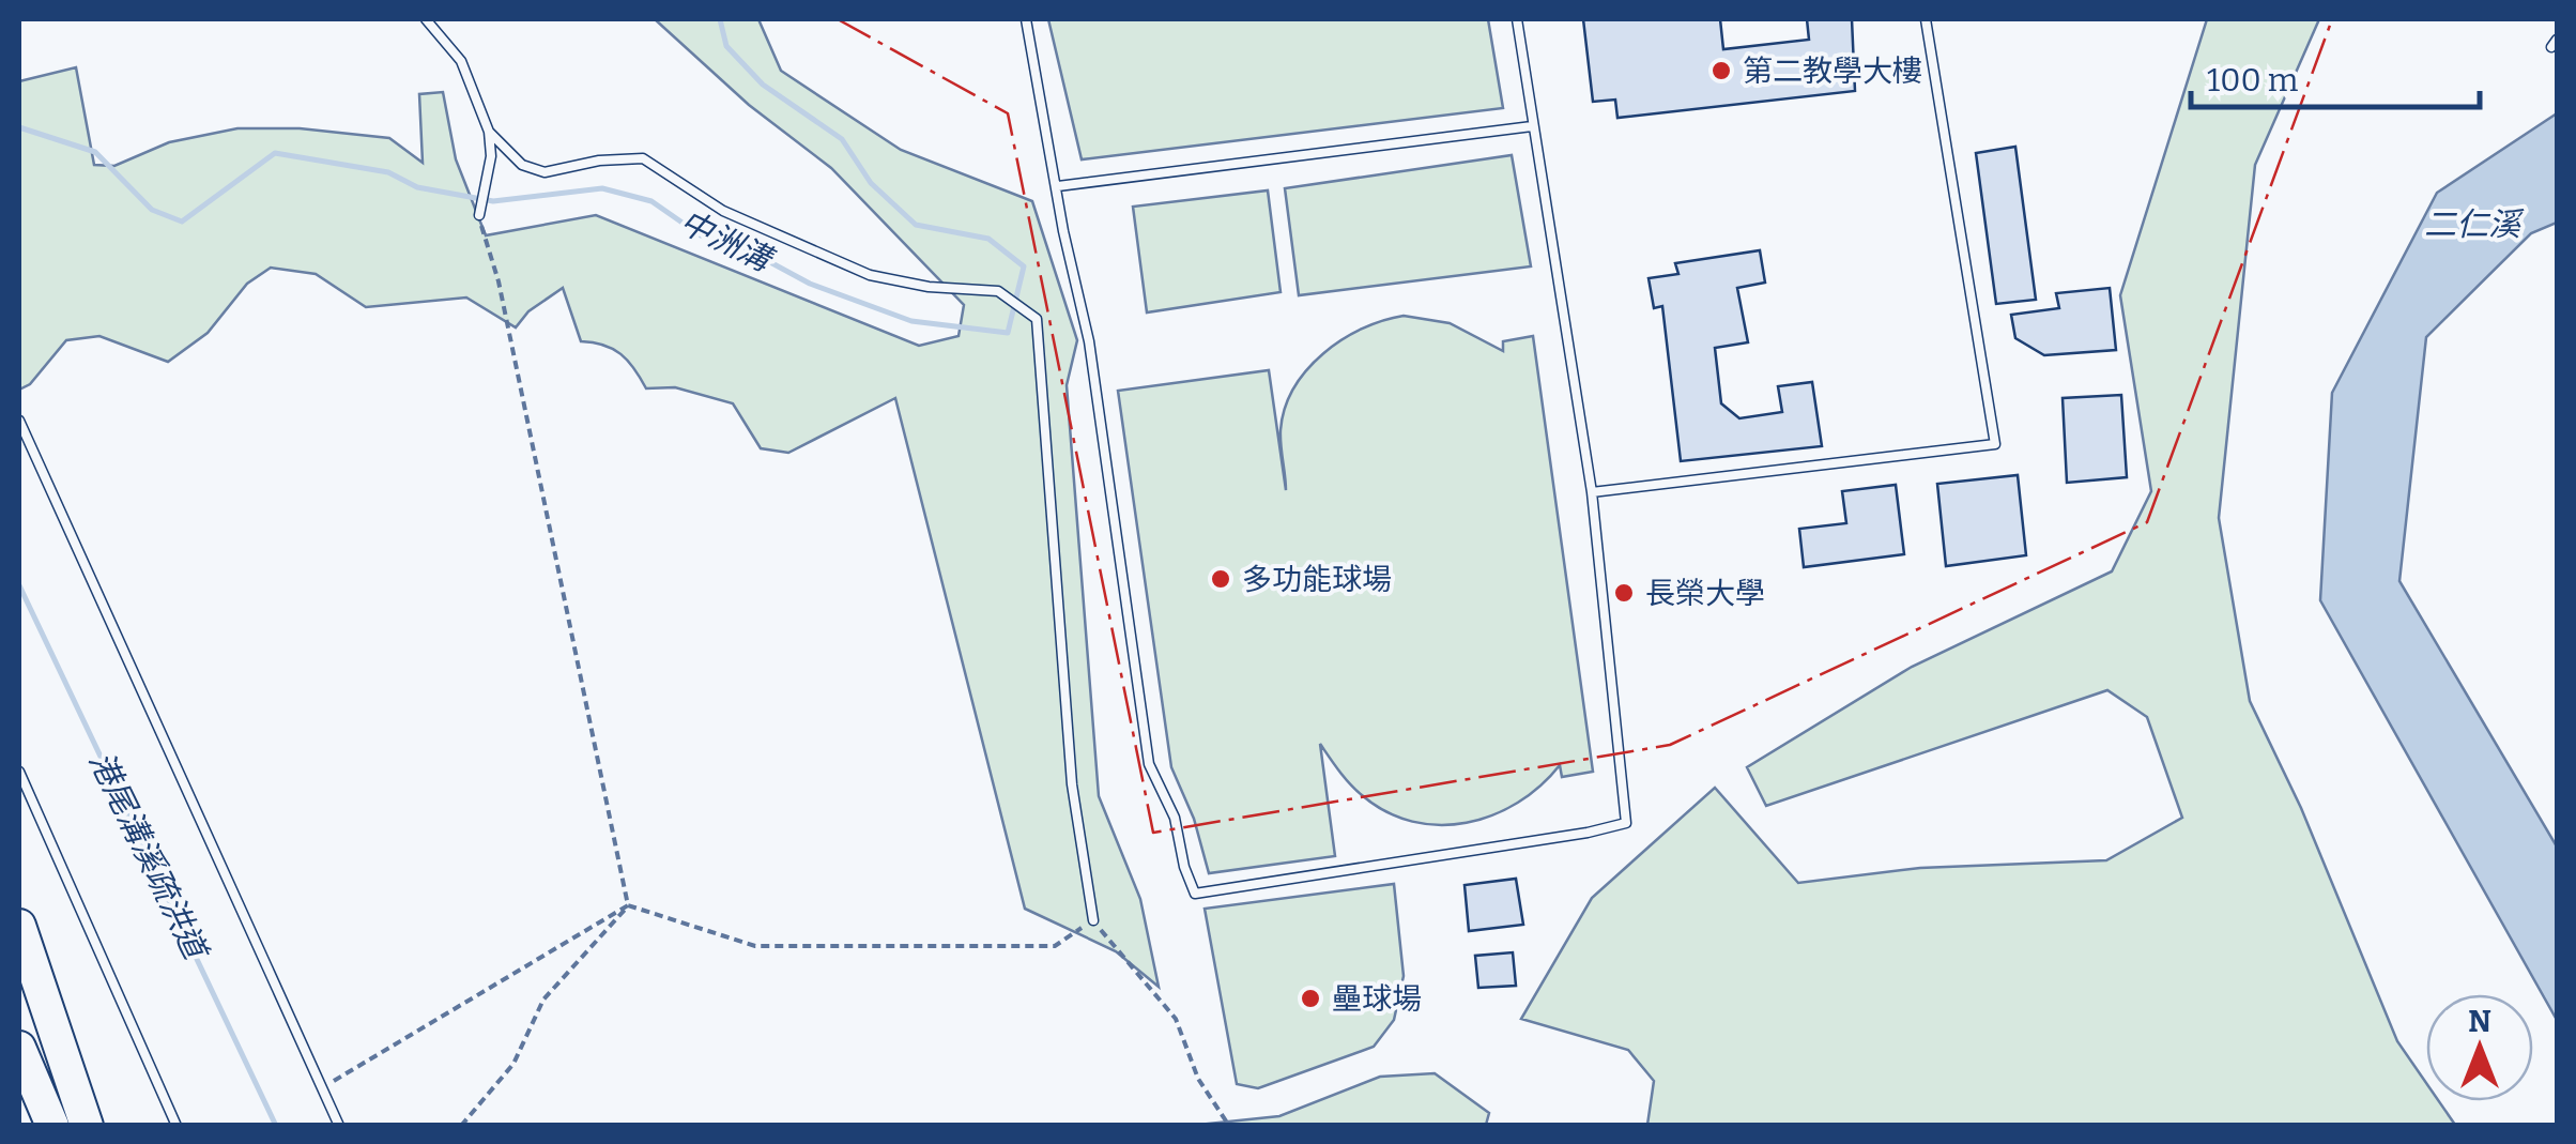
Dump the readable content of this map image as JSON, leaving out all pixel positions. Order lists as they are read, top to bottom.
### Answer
{
  "water": ["二仁溪", "中洲溝", "港尾溝溪疏洪道"],
  "places": [
    "第二教學大樓",
    "多功能球場",
    "長榮大學",
    "壘球場"
  ],
  "scale_bar": "100 m",
  "north": "top"
}
